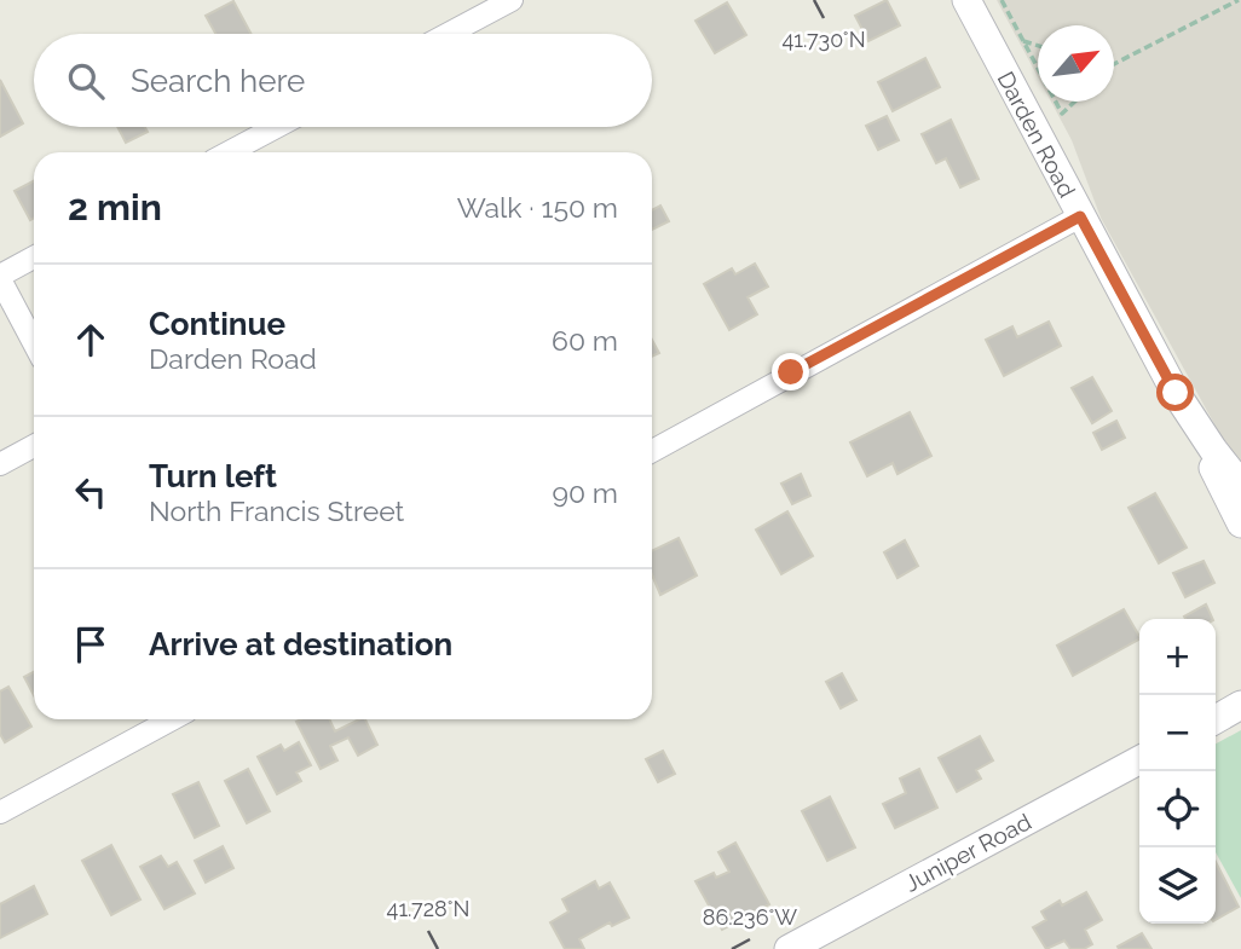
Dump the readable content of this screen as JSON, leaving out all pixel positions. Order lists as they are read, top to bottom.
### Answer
{
  "streets": {
    "street": ["Darden Road", "Juniper Road"]
  },
  "north": "top right",
  "page": {
    "search": "Search here",
    "heading": ["2 min", "Walk · 150 m"],
    "list": [
      ["Continue", "Darden Road", "60 m"],
      ["Turn left", "North Francis Street", "90 m"],
      "Arrive at destination"
    ],
    "map_buttons": ["+", "−"]
  },
  "coordinates": ["41.730°N", "41.728°N", "86.236°W"]
}
